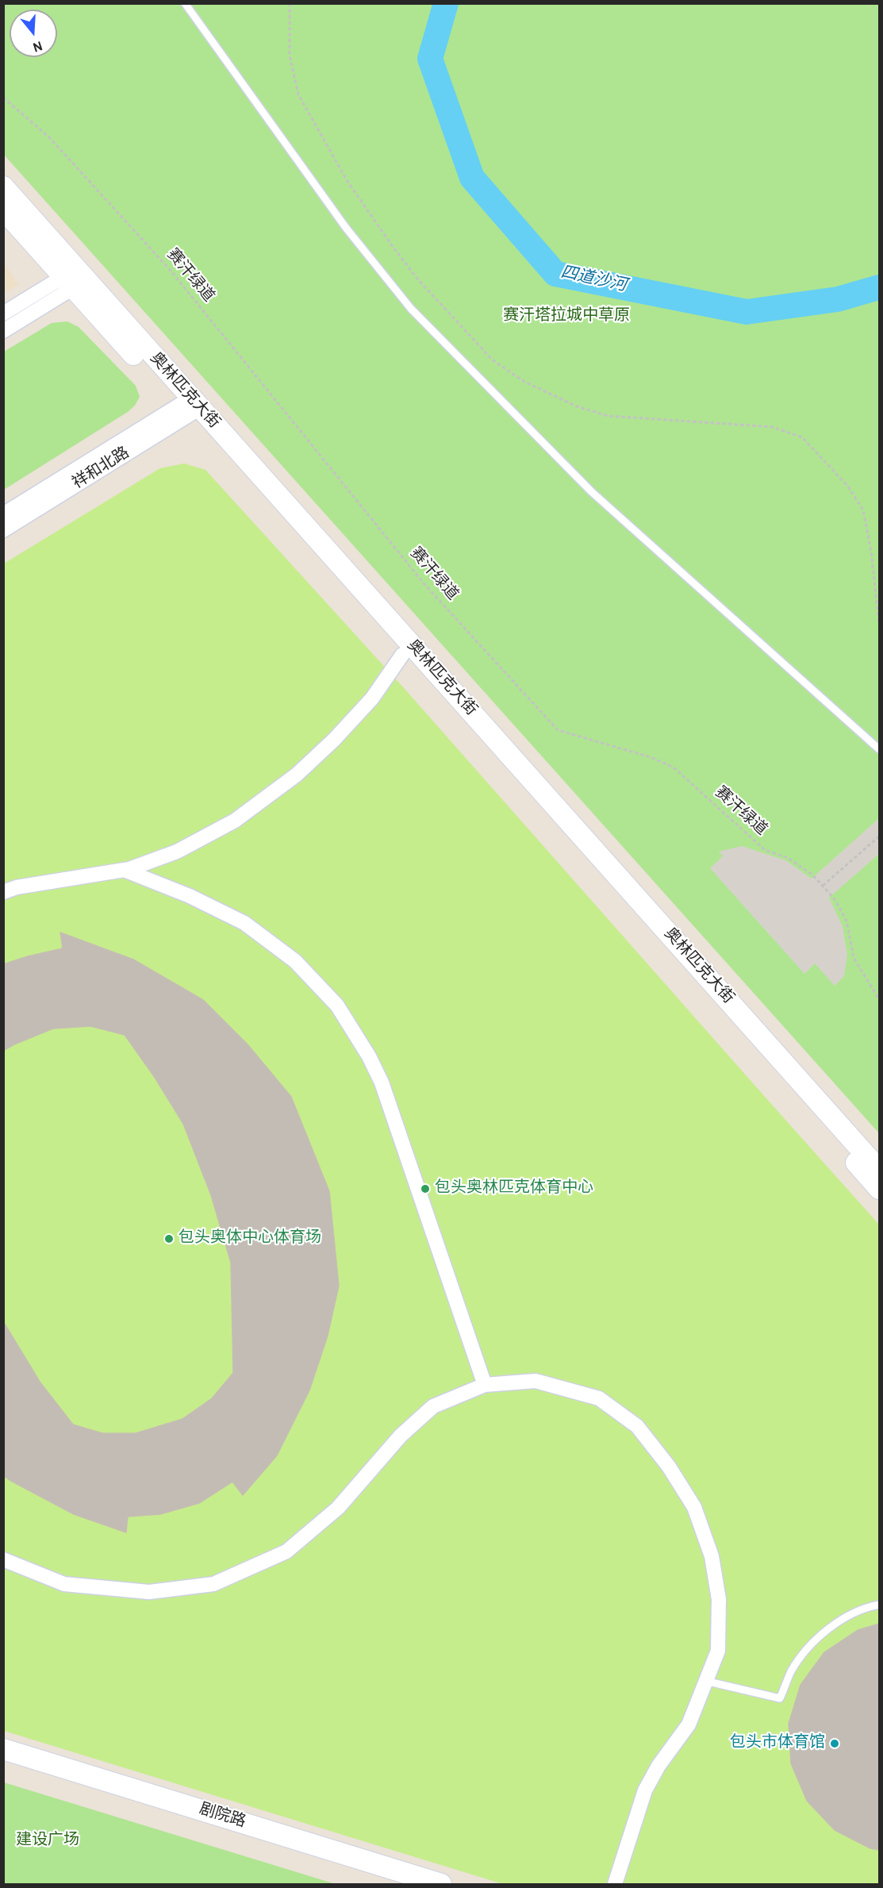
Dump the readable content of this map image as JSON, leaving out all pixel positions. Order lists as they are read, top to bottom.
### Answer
{
  "streets": {
    "main road": ["奥林匹克大街", "剧院路"],
    "street": ["祥和北路"],
    "path": ["赛汗绿道"]
  },
  "crossings": [
    ["奥林匹克大街", "祥和北路"]
  ],
  "water": ["四道沙河"],
  "parks": ["赛汗塔拉城中草原", "建设广场"],
  "places": ["包头奥林匹克体育中心", "包头奥体中心体育场", "包头市体育馆"],
  "north": "bottom"
}
